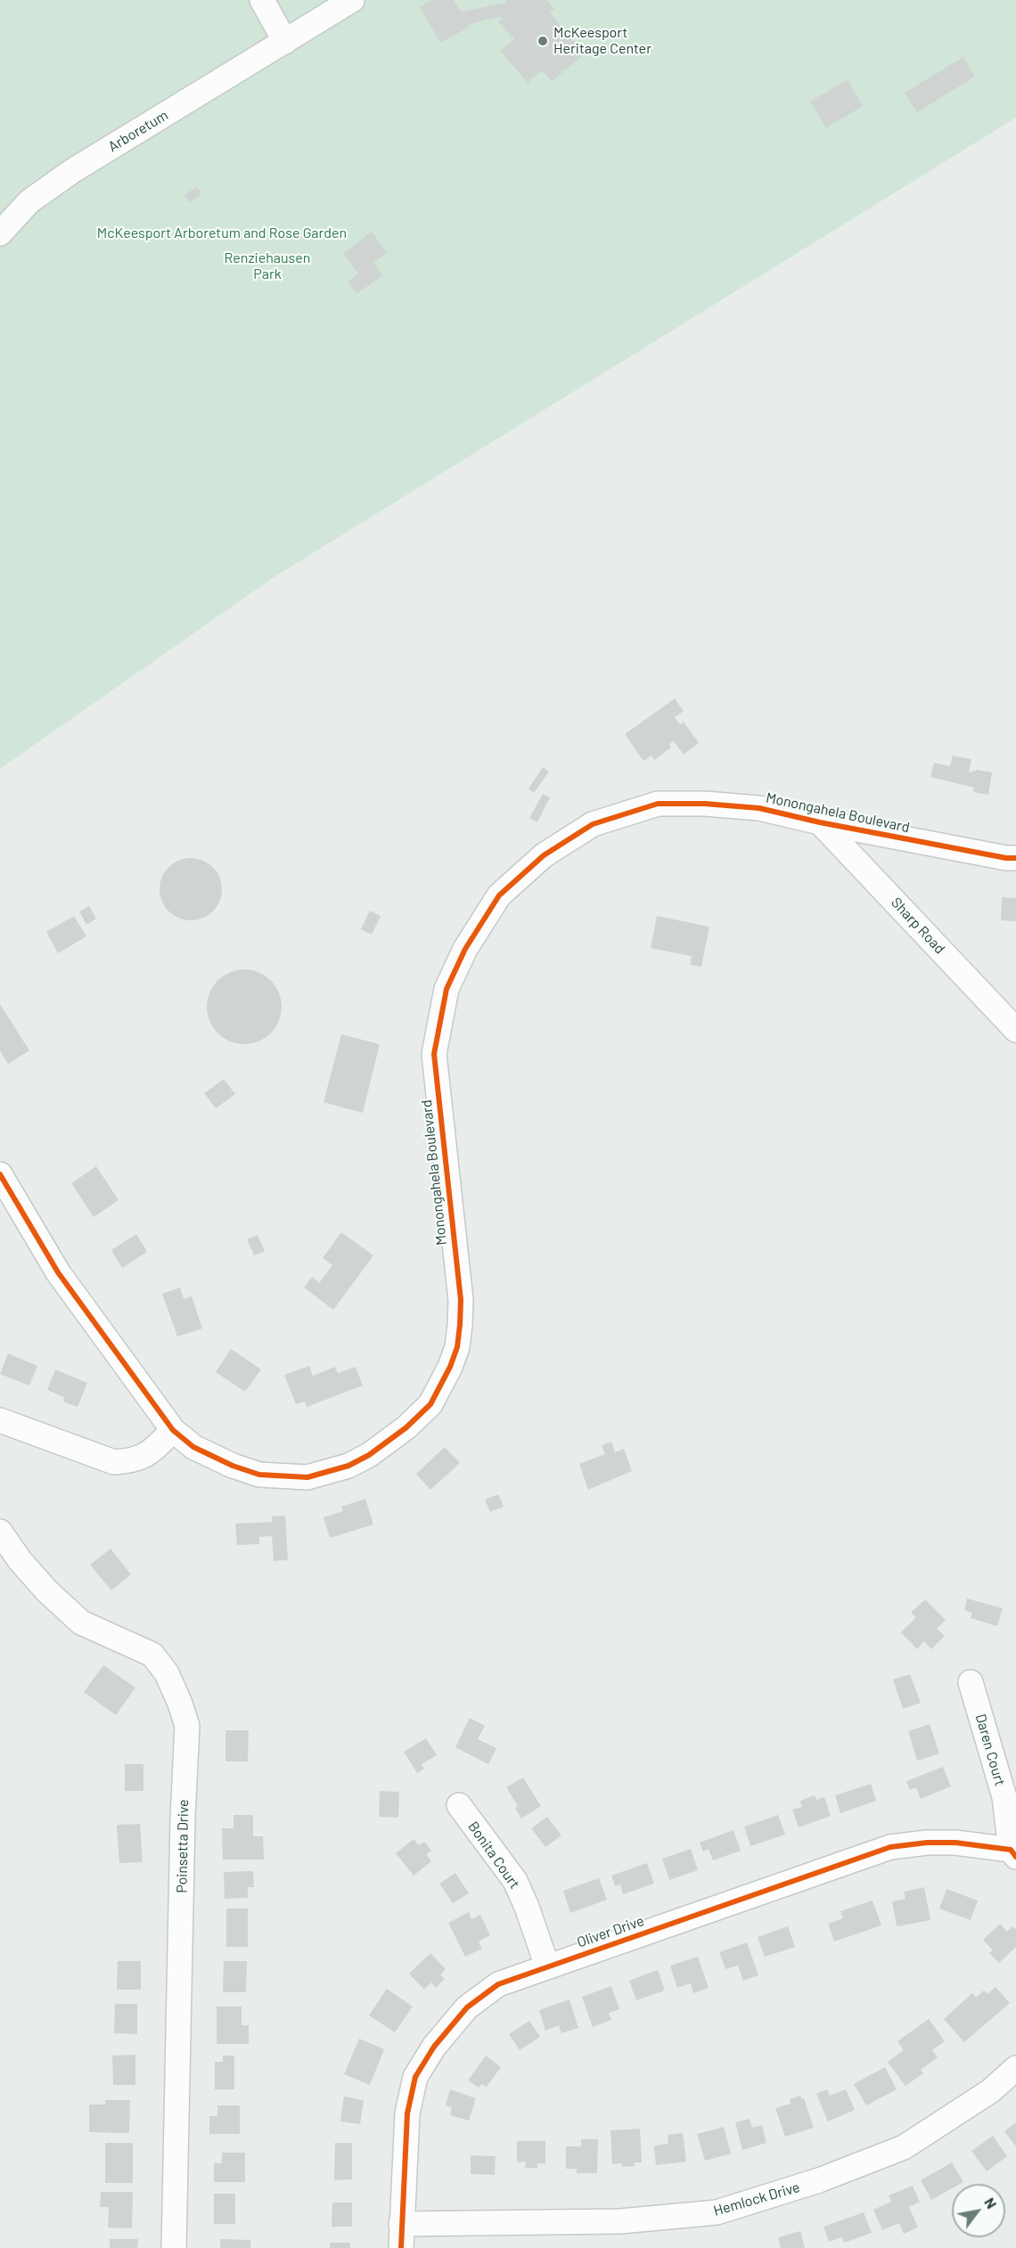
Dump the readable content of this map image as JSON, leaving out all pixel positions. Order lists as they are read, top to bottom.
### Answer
{
  "streets": {
    "street": [
      "Arboretum",
      "Monongahela Boulevard",
      "Sharp Road",
      "Daren Court",
      "Poinsetta Drive",
      "Bonita Court",
      "Oliver Drive",
      "Hemlock Drive"
    ]
  },
  "crossings": [
    ["Monongahela Boulevard", "Sharp Road"],
    ["Daren Court", "Oliver Drive"],
    ["Bonita Court", "Oliver Drive"],
    ["Oliver Drive", "Hemlock Drive"]
  ],
  "parks": ["McKeesport Arboretum and Rose Garden", "Renziehausen Park"],
  "places": ["McKeesport Heritage Center"],
  "north": "top right"
}
